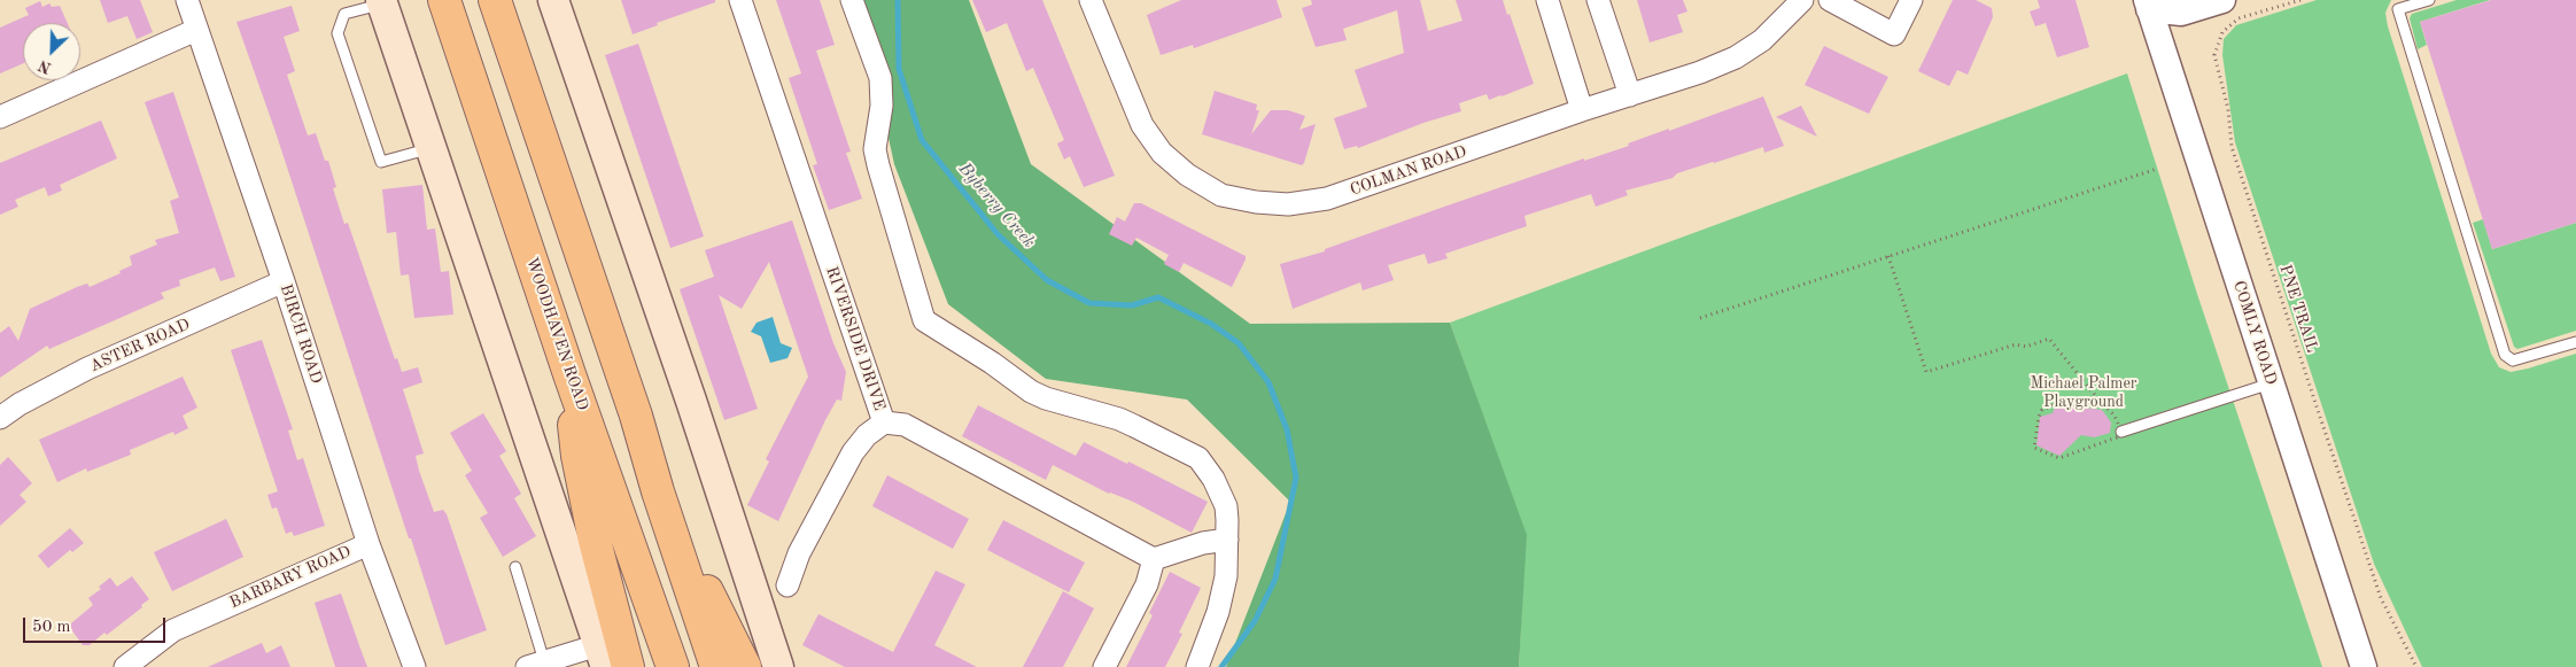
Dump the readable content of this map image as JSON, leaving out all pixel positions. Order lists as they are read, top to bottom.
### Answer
{
  "streets": {
    "highway": ["WOODHAVEN ROAD"],
    "street": [
      "COLMAN ROAD",
      "COMLY ROAD",
      "BIRCH ROAD",
      "RIVERSIDE DRIVE",
      "ASTER ROAD",
      "BARBARY ROAD"
    ],
    "path": ["PNE TRAIL"]
  },
  "crossings": [
    ["BIRCH ROAD", "ASTER ROAD"],
    ["BIRCH ROAD", "BARBARY ROAD"]
  ],
  "water": ["Byberry Creek"],
  "parks": ["Michael Palmer Playground"],
  "scale_bar": "50 m",
  "north": "bottom left"
}
